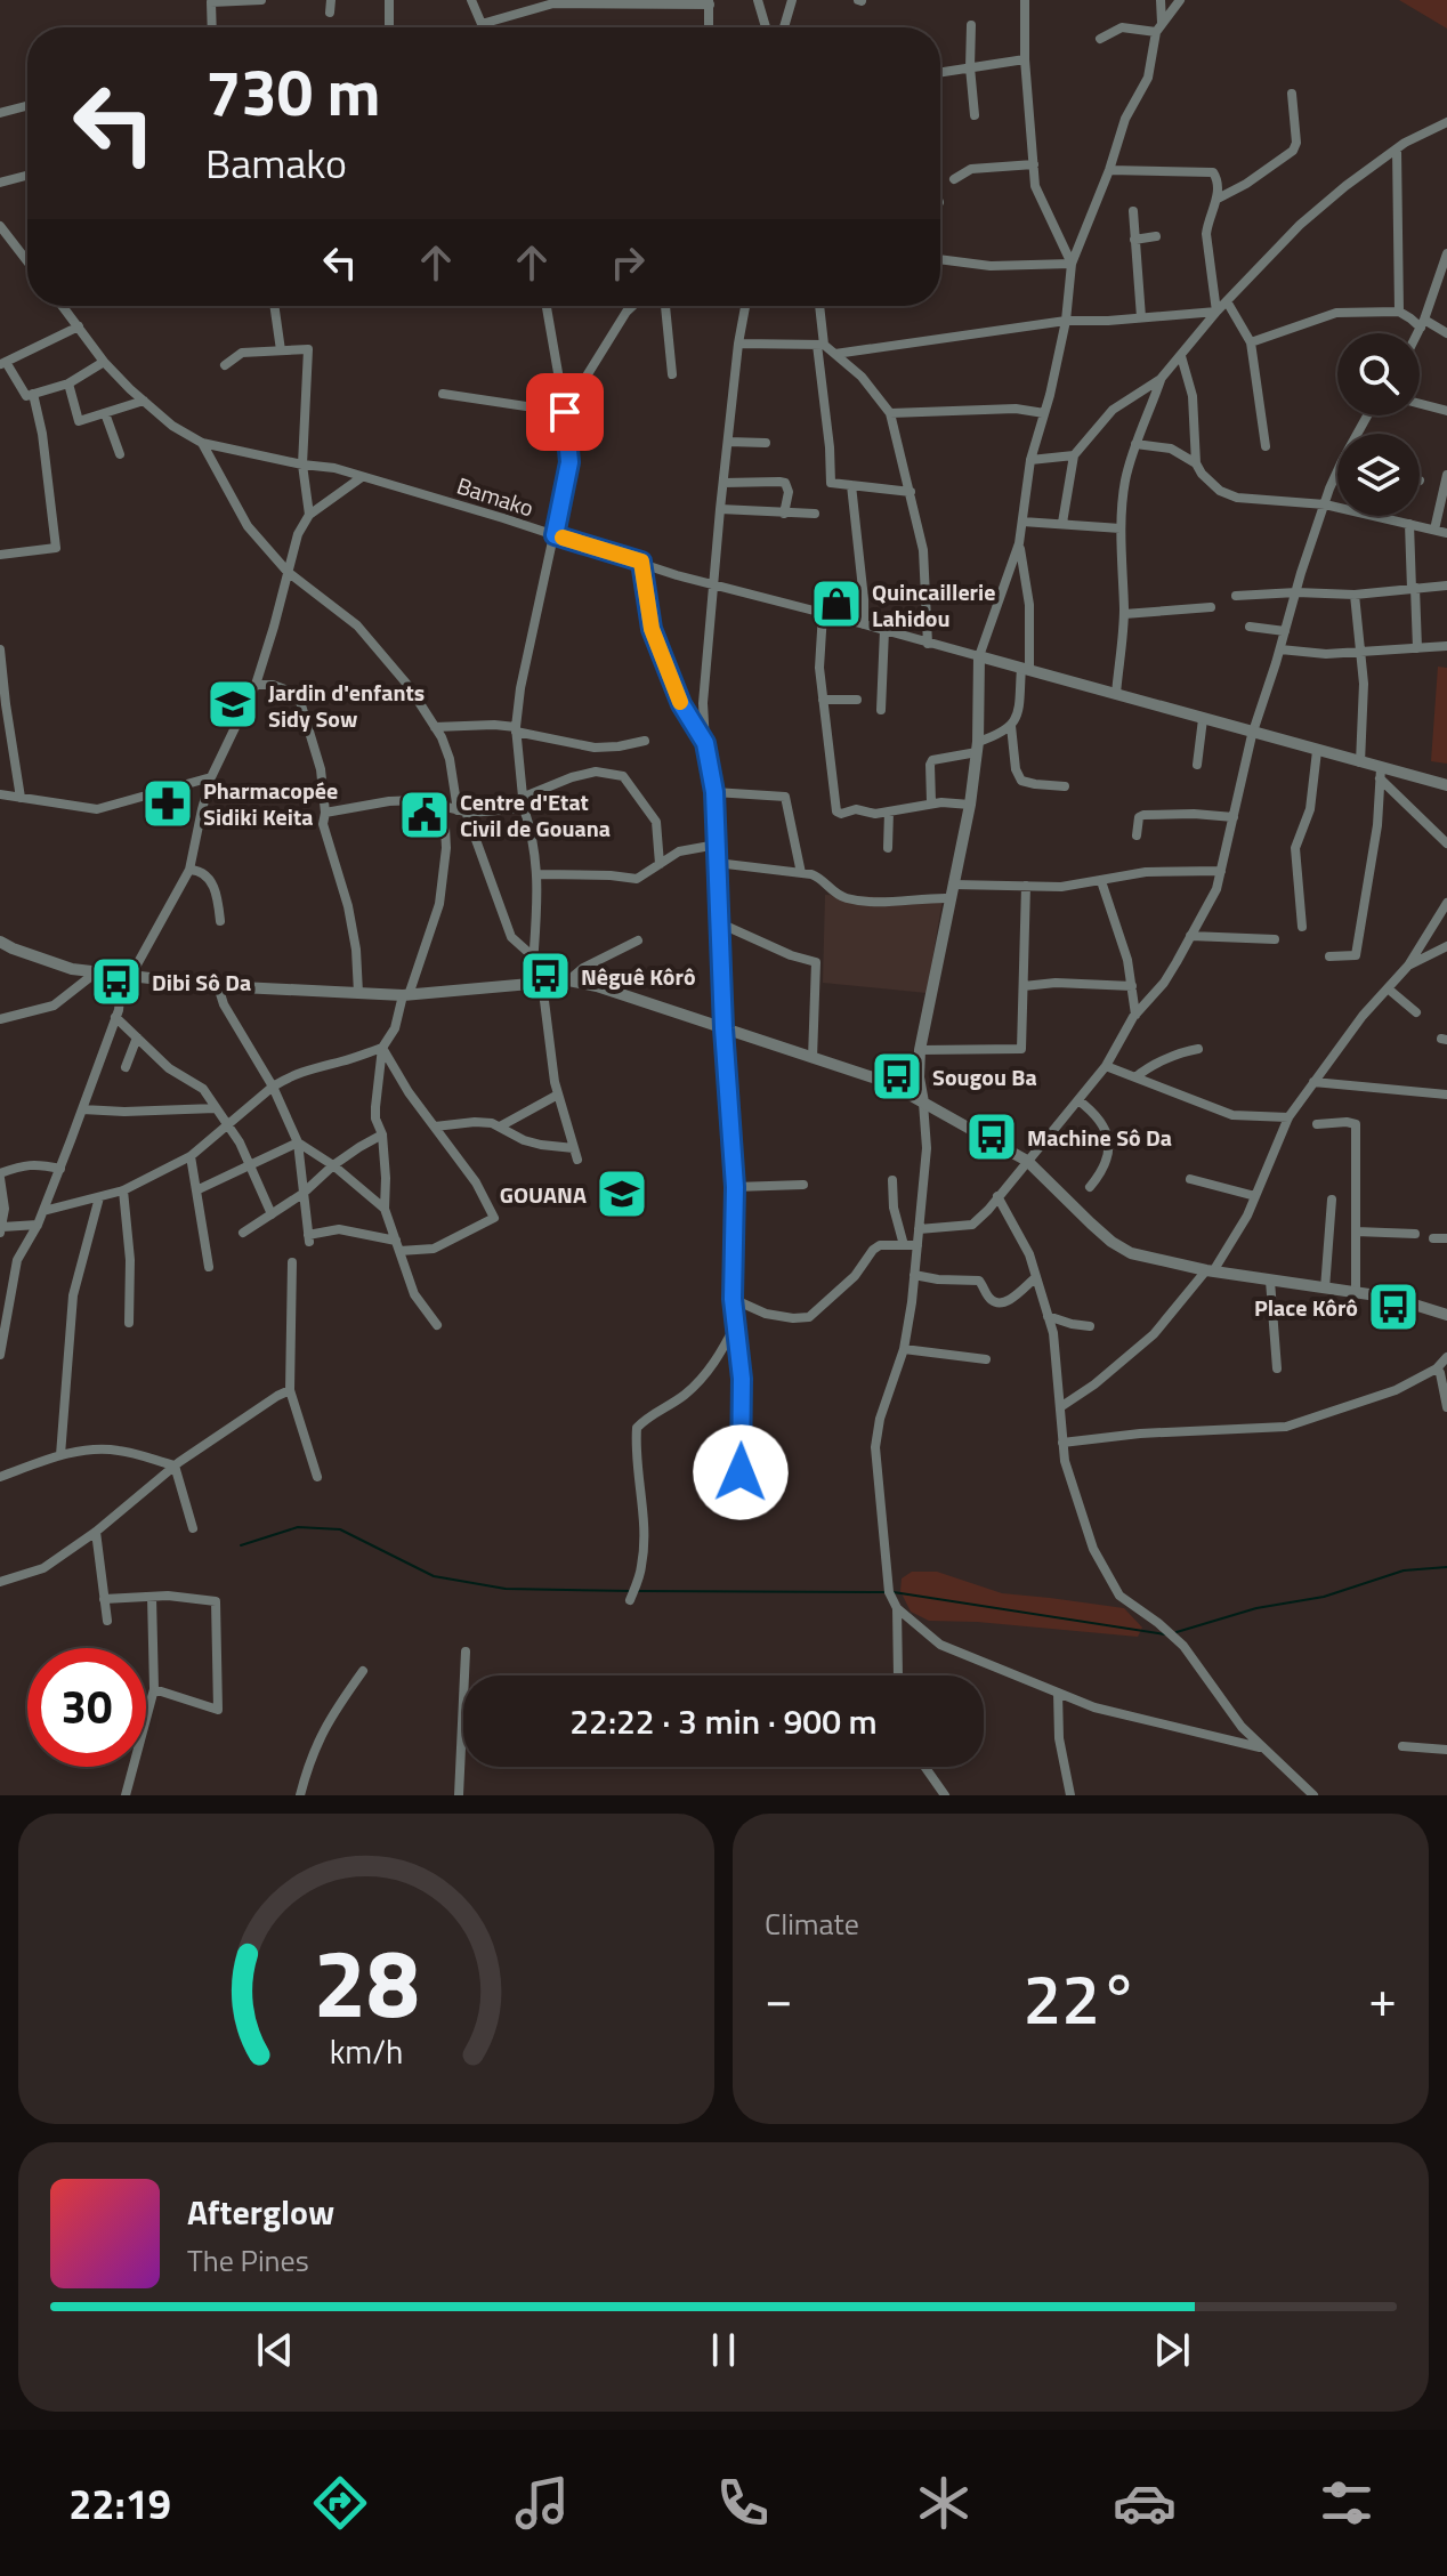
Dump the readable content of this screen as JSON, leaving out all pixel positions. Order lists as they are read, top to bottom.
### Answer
{
  "streets": {
    "street": ["Bamako"]
  },
  "places": {
    "shop": ["Quincaillerie Lahidou"],
    "school or university": ["Jardin d'enfants Sidy Sow", "GOUANA"],
    "pharmacy": ["Pharmacopée Sidiki Keita"],
    "public building": ["Centre d'Etat Civil de Gouana"],
    "bus stop": [
      "Nêguê Kôrô",
      "Dibi Sô Da",
      "Sougou Ba",
      "Machine Sô Da",
      "Place Kôrô"
    ]
  },
  "page": {
    "turn": ["730 m", "Bamako"],
    "limit": "30",
    "trip": "22:22 · 3 min · 900 m",
    "tile": "Climate",
    "heat": ["−", "22°", "+"],
    "song": ["Afterglow", "The Pines"],
    "tabs": "22:19",
    "gauge": ["28", "km/h"]
  }
}
